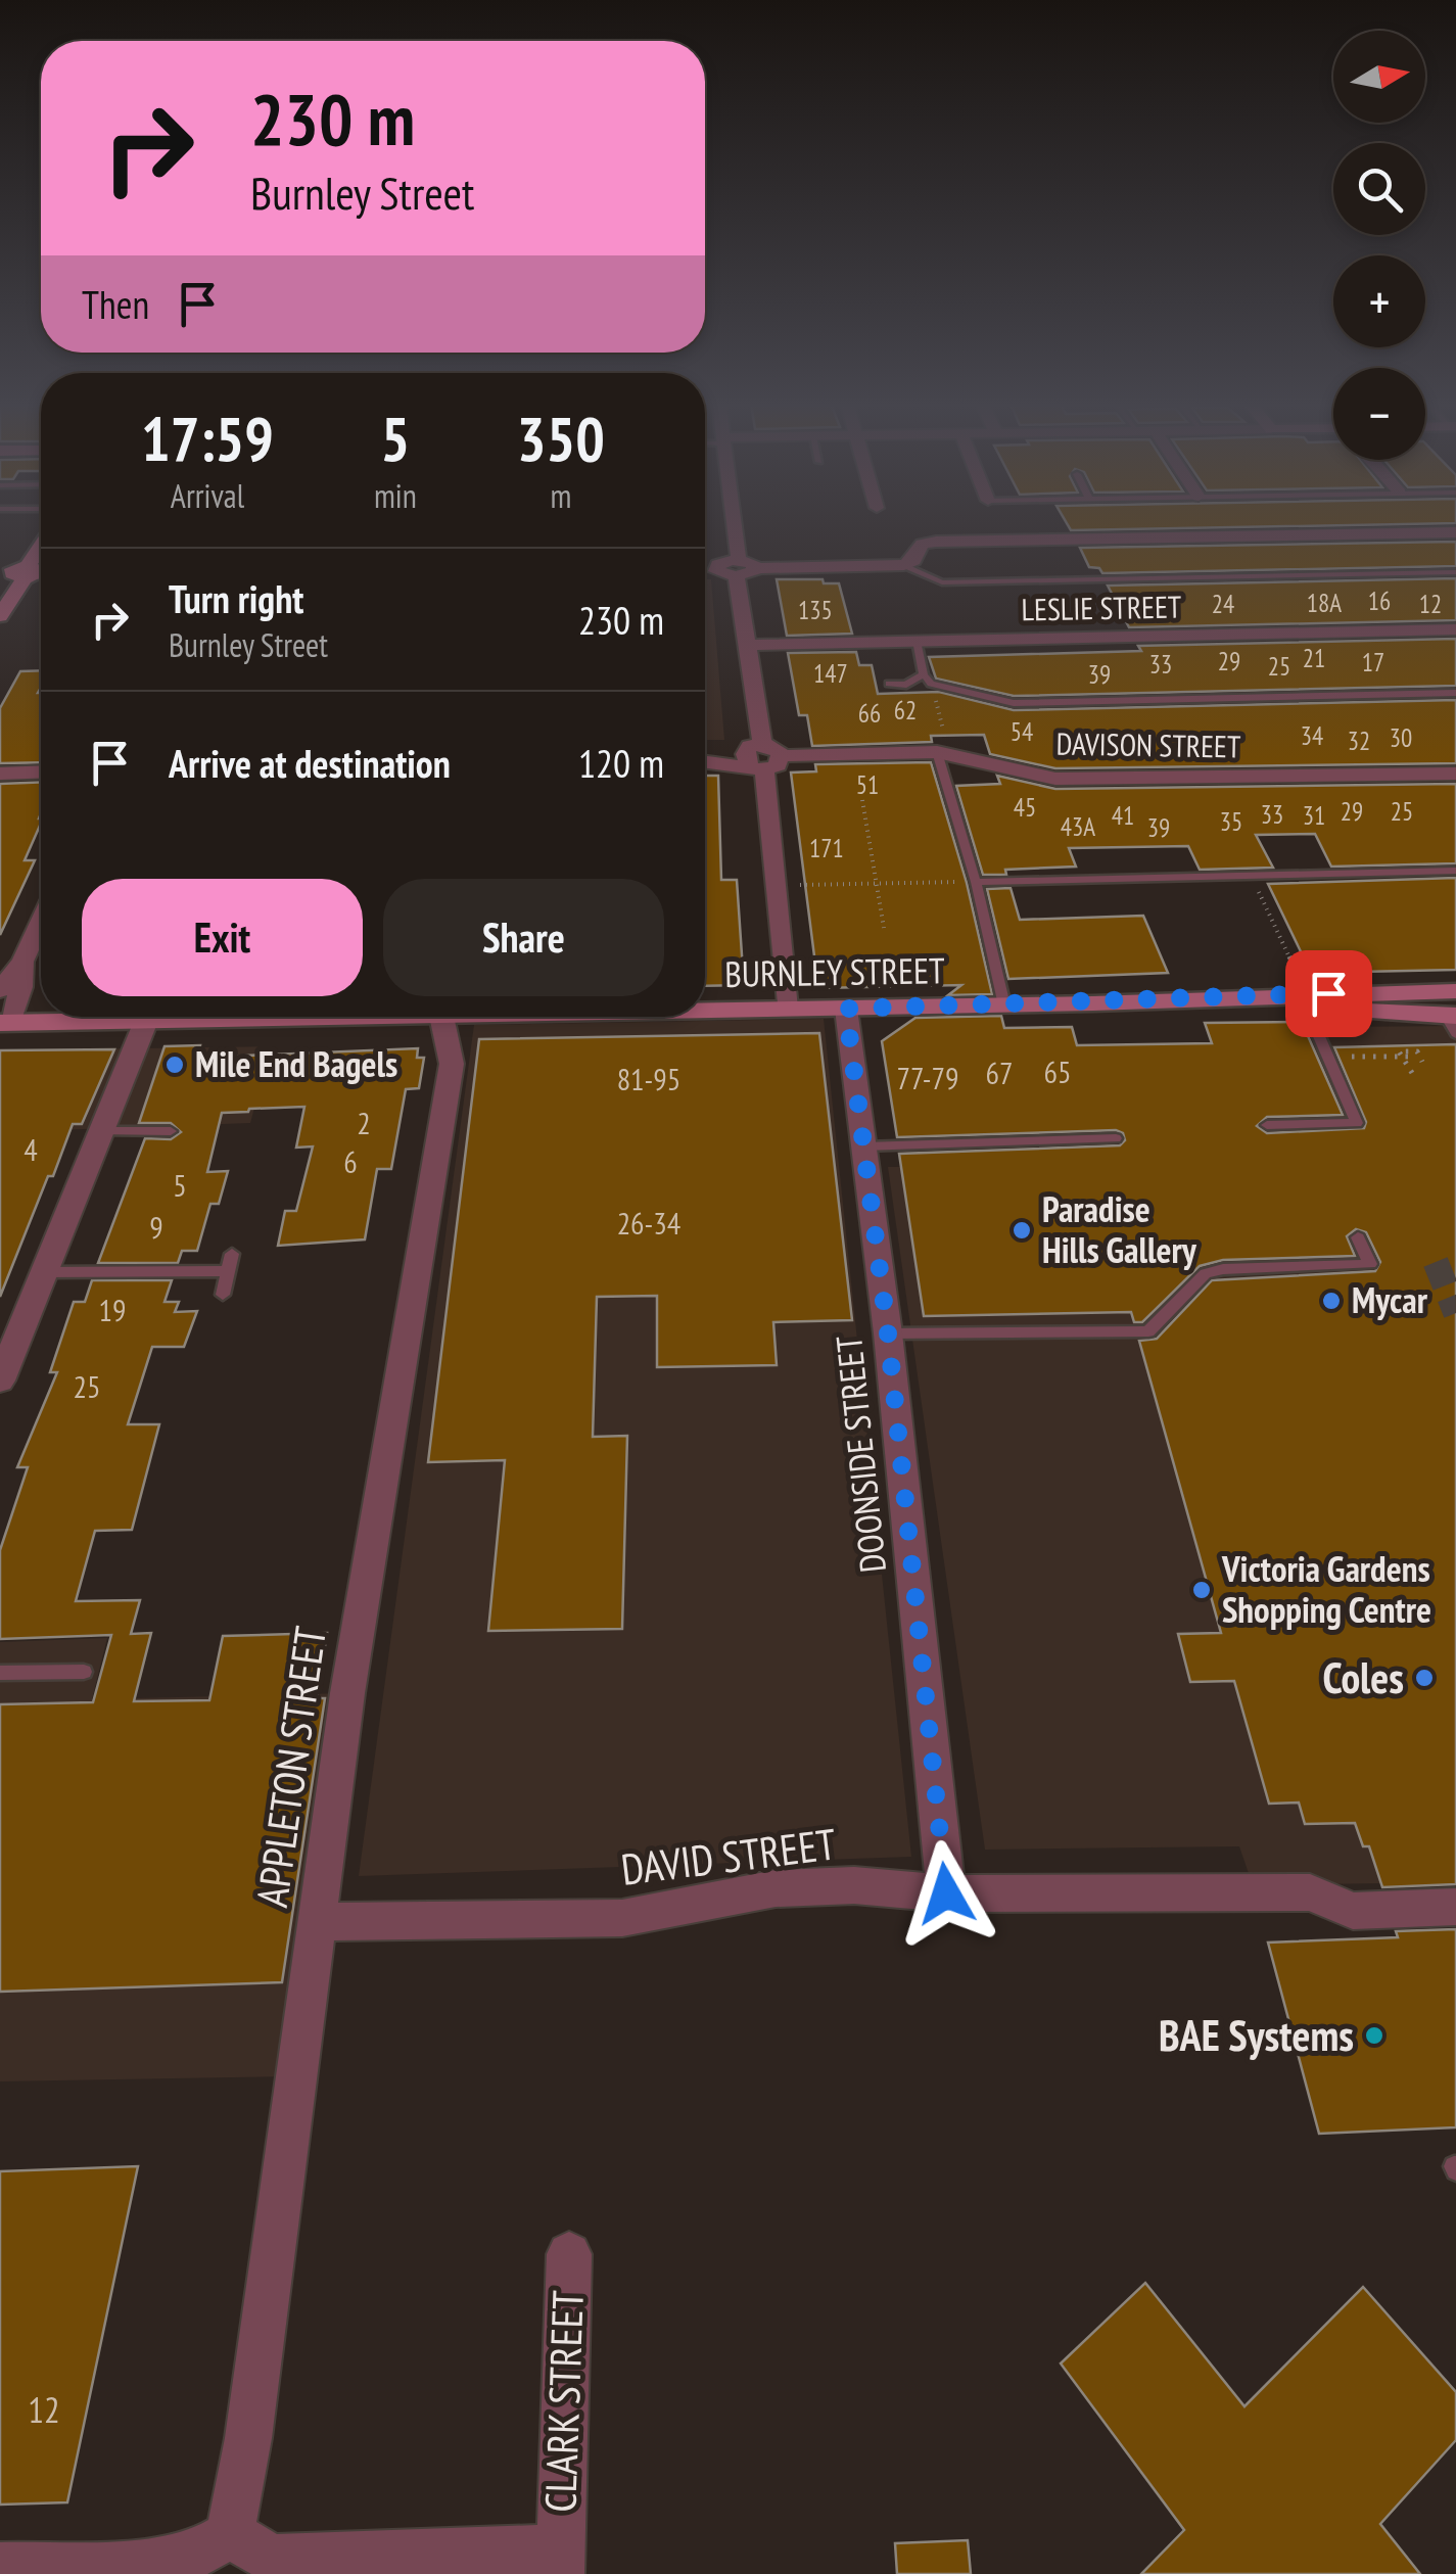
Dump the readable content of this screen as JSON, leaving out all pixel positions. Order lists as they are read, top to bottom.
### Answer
{
  "streets": {
    "main road": ["BURNLEY STREET"],
    "street": [
      "LESLIE STREET",
      "DAVISON STREET",
      "DOONSIDE STREET",
      "APPLETON STREET",
      "DAVID STREET",
      "CLARK STREET"
    ]
  },
  "crossings": [
    ["BURNLEY STREET", "DOONSIDE STREET"],
    ["DOONSIDE STREET", "DAVID STREET"],
    ["APPLETON STREET", "DAVID STREET"],
    ["APPLETON STREET", "CLARK STREET"]
  ],
  "places": [
    "Mile End Bagels",
    "Paradise Hills Gallery",
    "Mycar",
    "Victoria Gardens Shopping Centre",
    "Coles",
    "BAE Systems"
  ],
  "house_numbers": [
    "16",
    "18A",
    "24",
    "12",
    "135",
    "21",
    "29",
    "17",
    "33",
    "25",
    "147",
    "39",
    "62",
    "66",
    "54",
    "34",
    "30",
    "32",
    "51",
    "45",
    "29",
    "25",
    "33",
    "41",
    "31",
    "35",
    "43A",
    "39",
    "171",
    "65",
    "67",
    "77-79",
    "81-95",
    "2",
    "4",
    "6",
    "5",
    "26-34",
    "9",
    "19",
    "25",
    "12"
  ],
  "north": "right",
  "page": {
    "map_buttons": ["+", "−"],
    "turn": ["230 m", "Burnley Street"],
    "then": "Then",
    "eta": [
      "17:59",
      "Arrival",
      "5",
      "min",
      "350",
      "m"
    ],
    "list": [
      {
        "name": "Turn right",
        "note": "Burnley Street",
        "value": "230 m"
      },
      {
        "name": "Arrive at destination",
        "value": "120 m"
      }
    ],
    "buttons": ["Exit", "Share"]
  }
}
